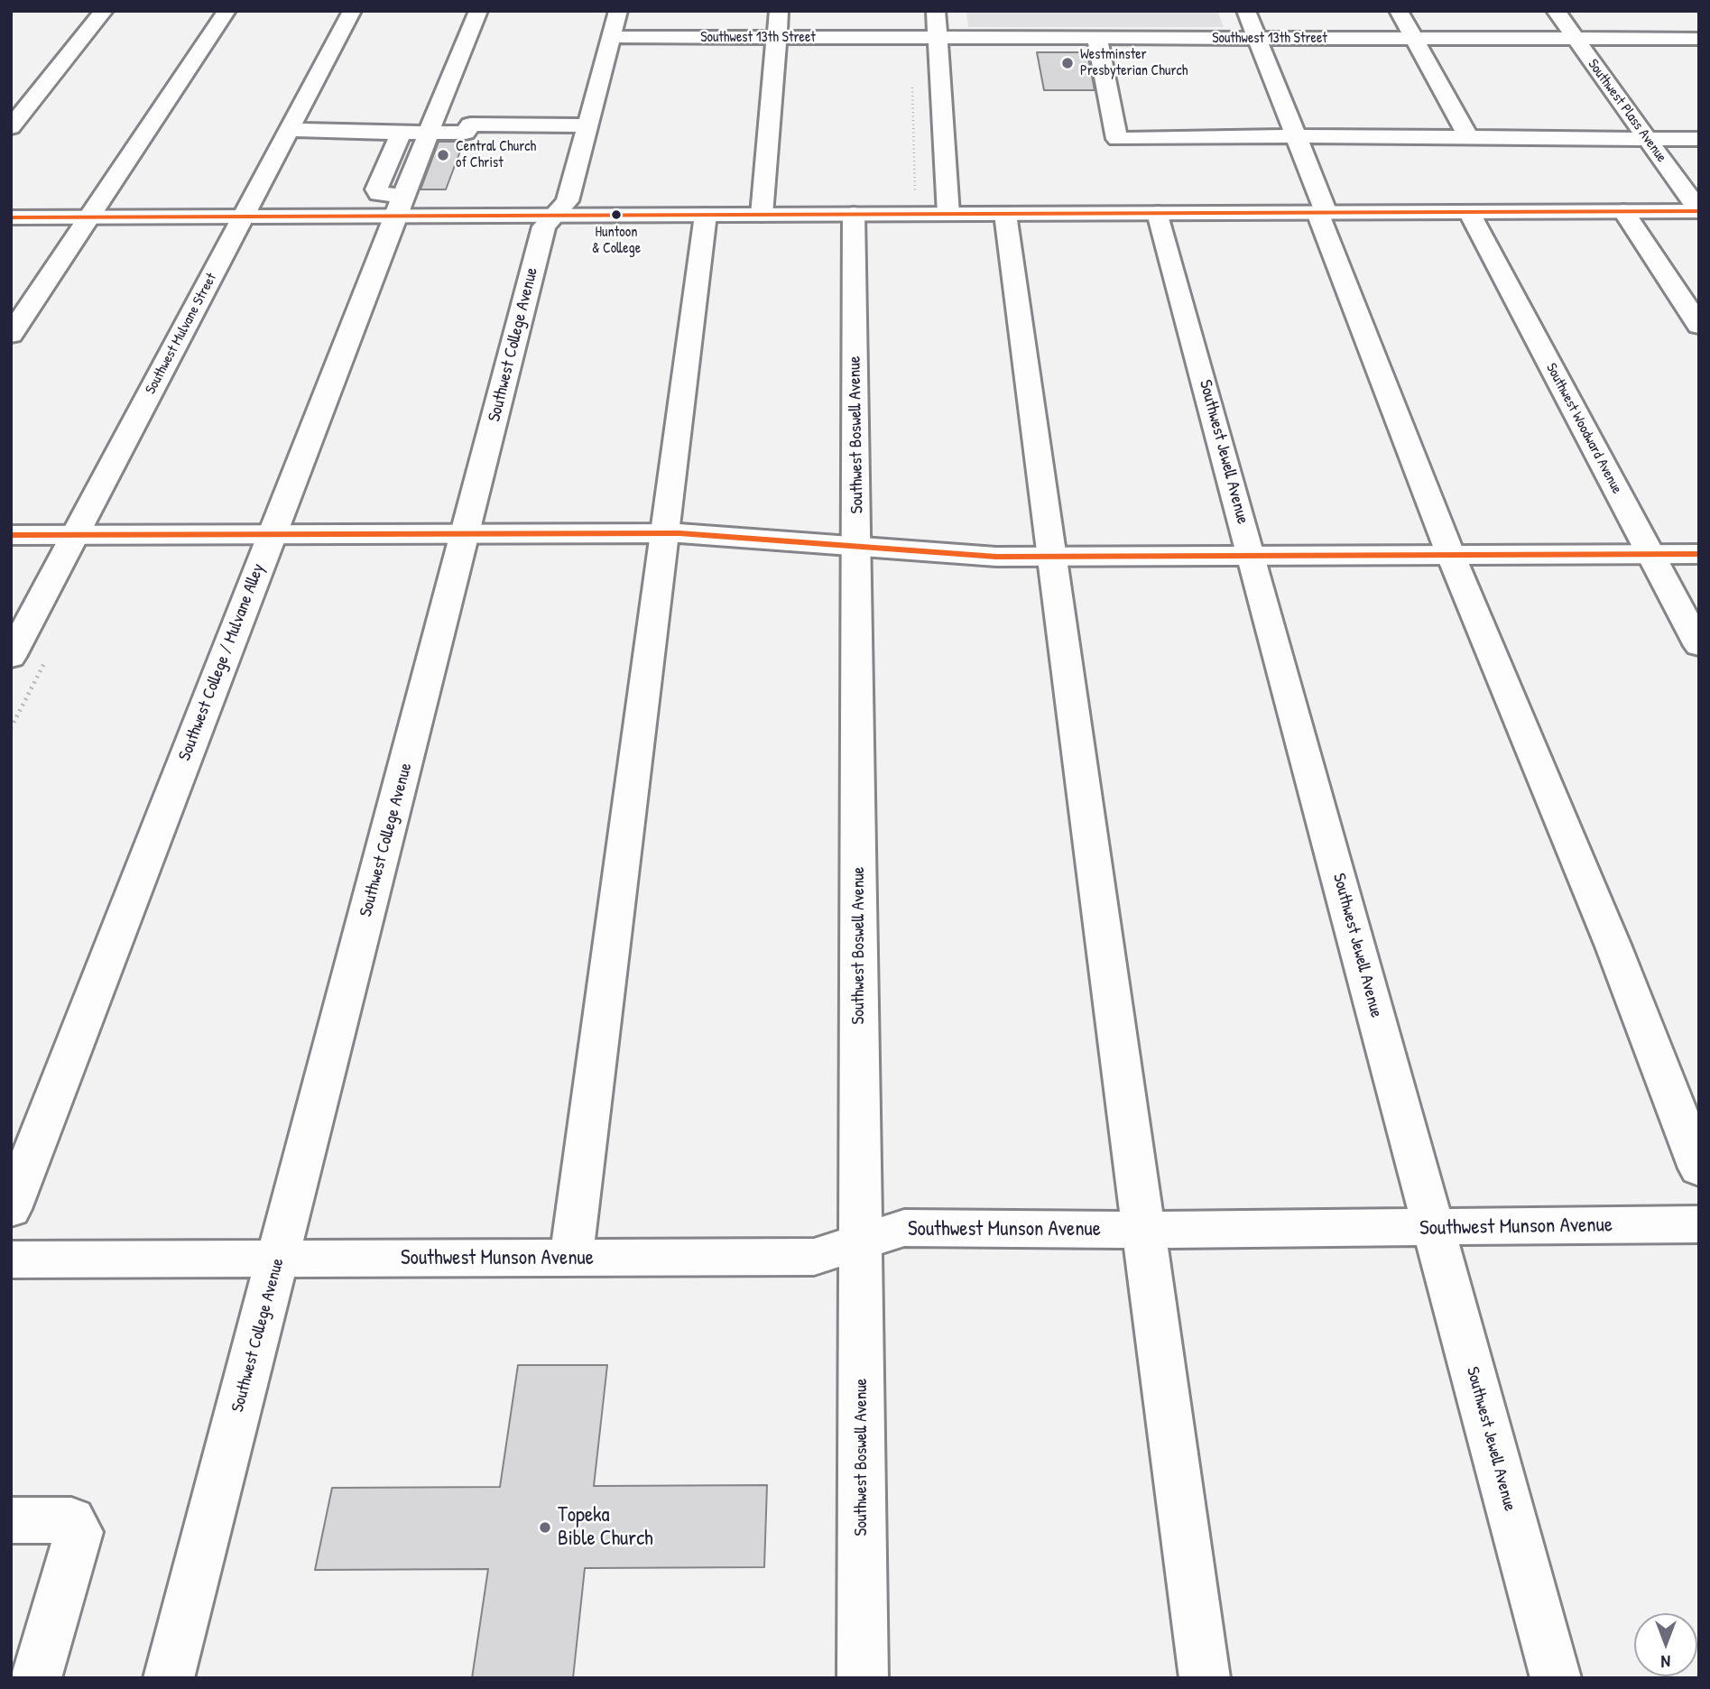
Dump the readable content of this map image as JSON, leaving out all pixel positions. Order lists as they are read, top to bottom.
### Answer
{
  "streets": {
    "street": [
      "Southwest 13th Street",
      "Southwest Plass Avenue",
      "Southwest Mulvane Street",
      "Southwest College Avenue",
      "Southwest Woodward Avenue",
      "Southwest Boswell Avenue",
      "Southwest Jewell Avenue",
      "Southwest College / Mulvane Alley",
      "Southwest Munson Avenue"
    ]
  },
  "crossings": [
    ["Southwest 13th Street", "Southwest Plass Avenue"],
    ["Southwest 13th Street", "Southwest College Avenue"],
    ["Southwest College Avenue", "Southwest Munson Avenue"],
    ["Southwest Boswell Avenue", "Southwest Munson Avenue"],
    ["Southwest Jewell Avenue", "Southwest Munson Avenue"]
  ],
  "places": [
    "Westminster Presbyterian Church",
    "Central Church of Christ",
    "Huntoon & College",
    "Topeka Bible Church"
  ],
  "north": "bottom"
}
